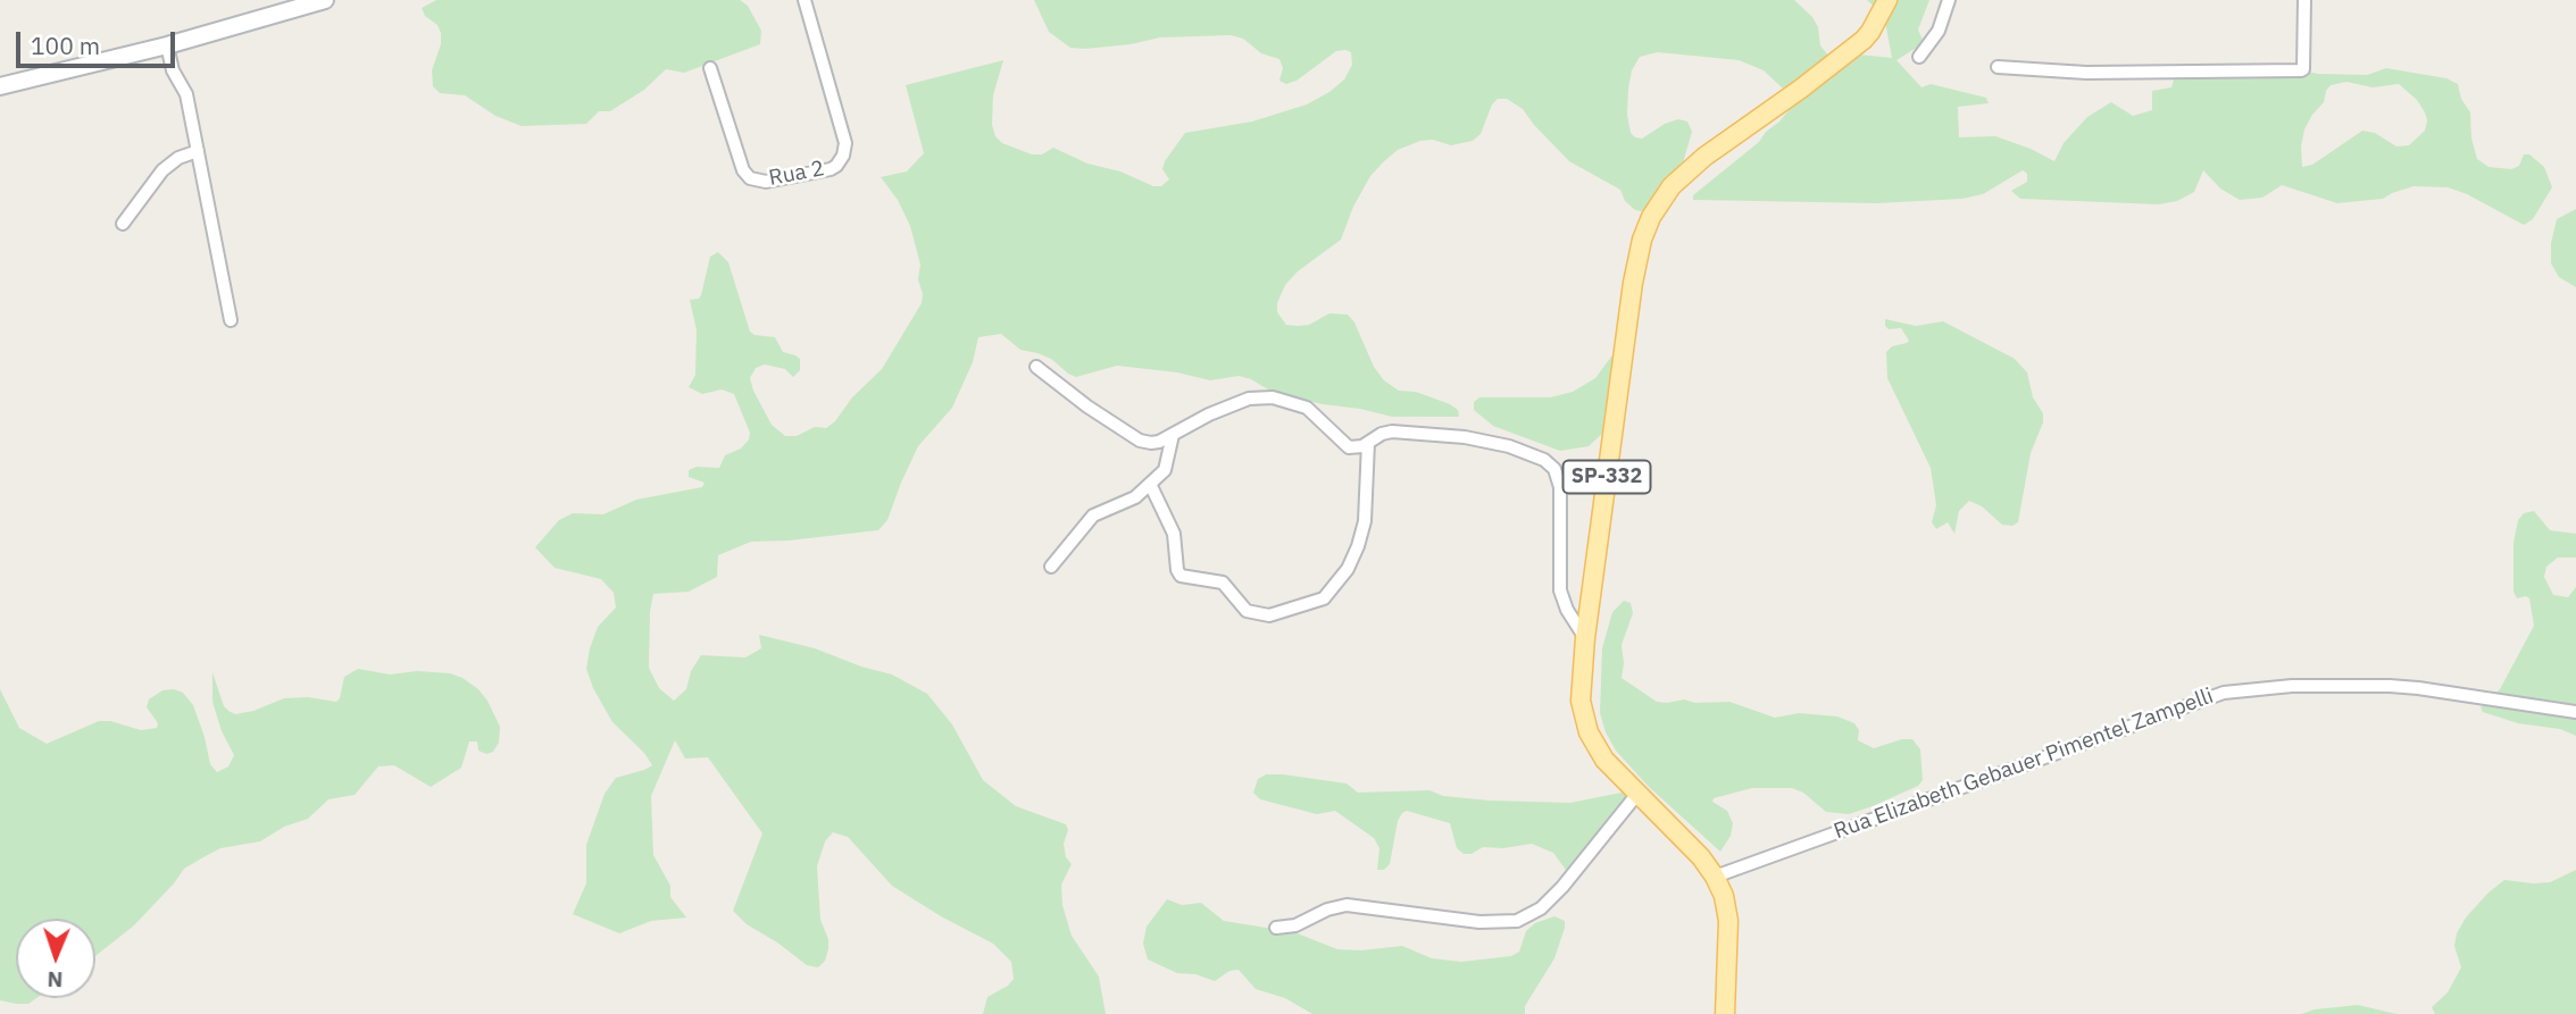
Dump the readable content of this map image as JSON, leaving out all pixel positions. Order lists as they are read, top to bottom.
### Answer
{
  "streets": {
    "main road": ["SP-332"],
    "street": ["Rua 2", "Rua Elizabeth Gebauer Pimentel Zampelli"]
  },
  "crossings": [
    ["SP-332", "Rua Elizabeth Gebauer Pimentel Zampelli"]
  ],
  "scale_bar": "100 m",
  "north": "bottom"
}
